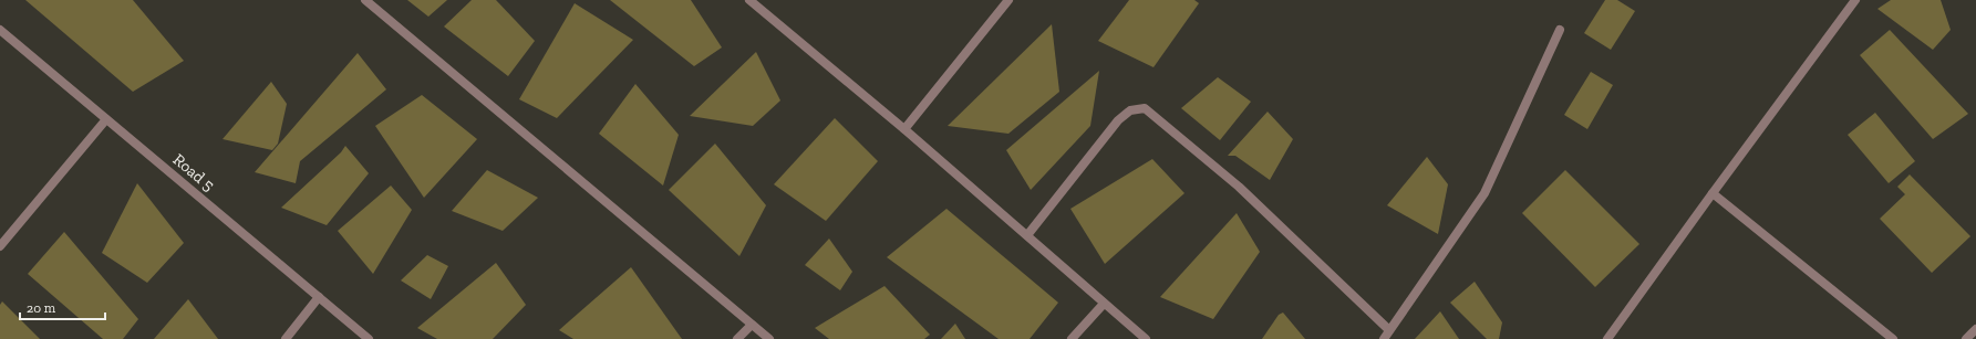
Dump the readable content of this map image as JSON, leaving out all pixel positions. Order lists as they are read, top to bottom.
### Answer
{
  "streets": {
    "street": ["Road 5"]
  },
  "scale_bar": "20 m"
}
